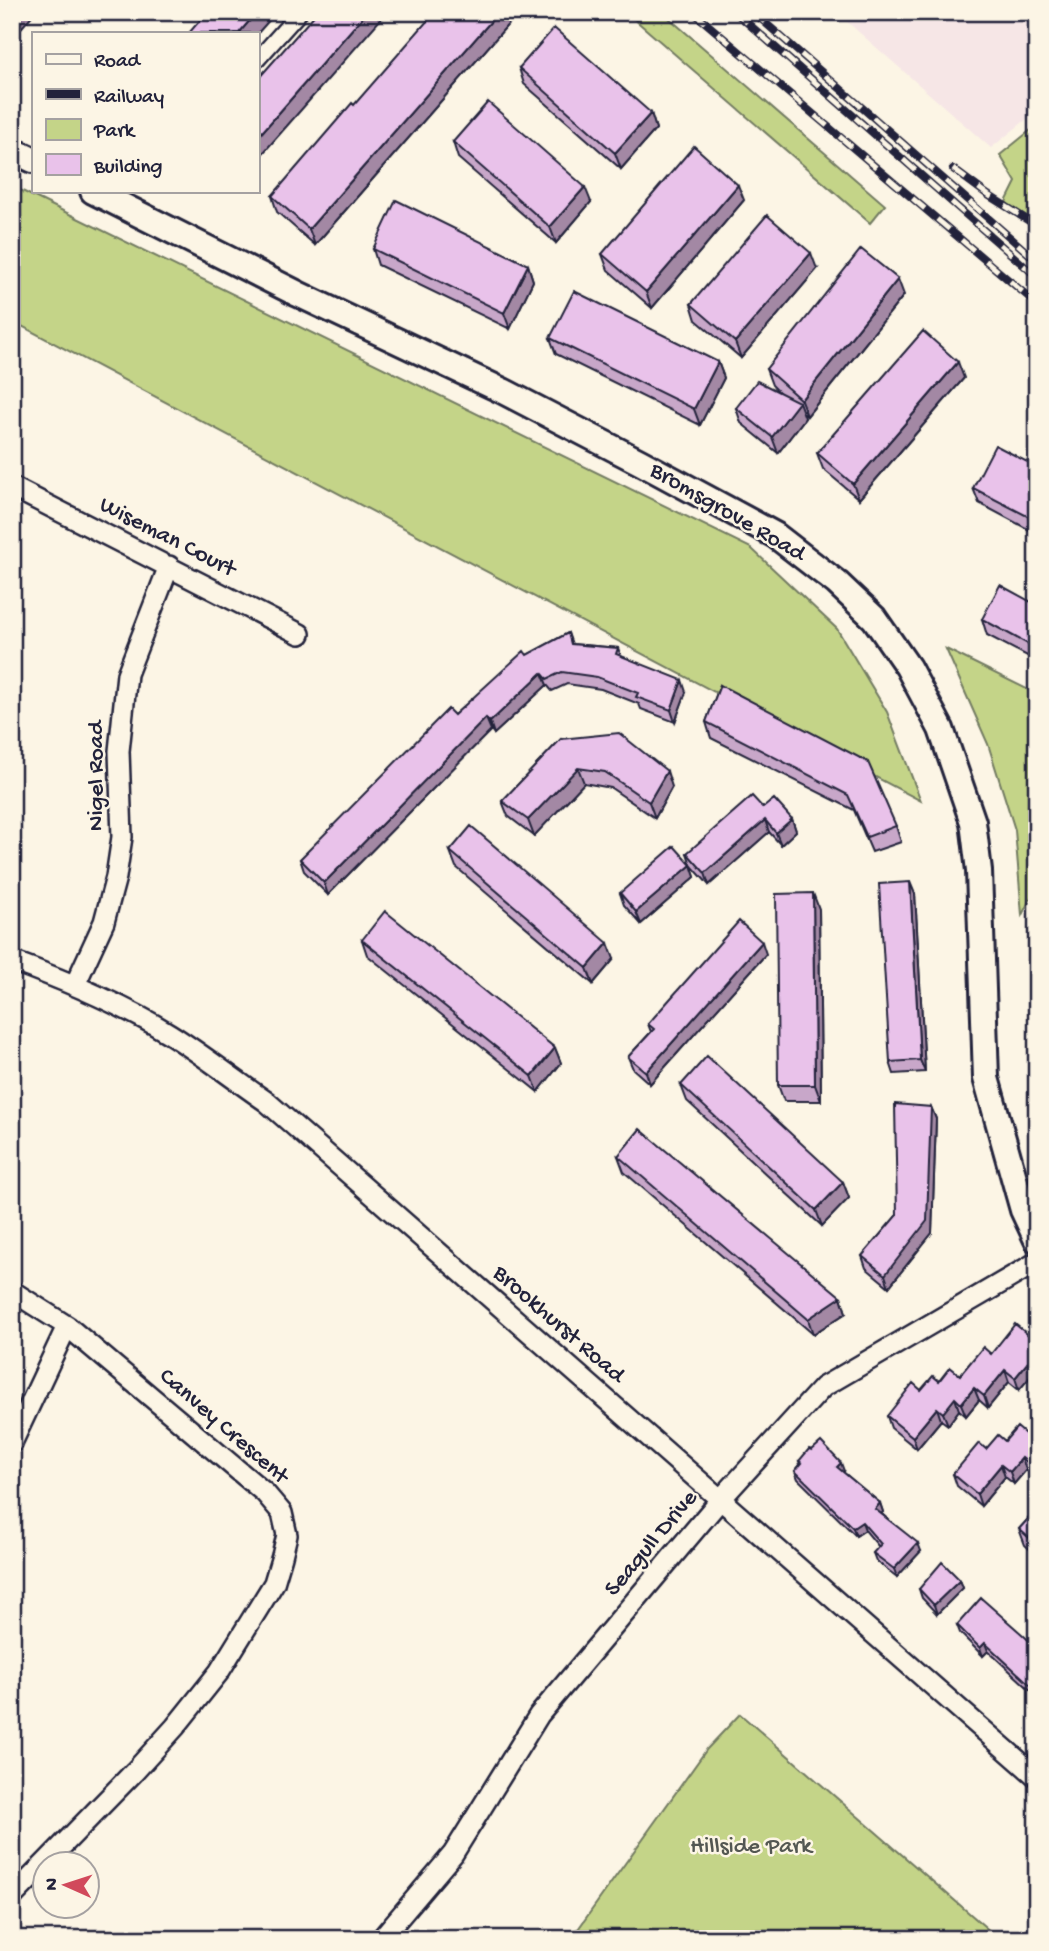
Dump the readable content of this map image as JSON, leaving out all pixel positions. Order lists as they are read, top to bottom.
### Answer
{
  "streets": {
    "street": [
      "Bromsgrove Road",
      "Wiseman Court",
      "Nigel Road",
      "Brookhurst Road",
      "Canvey Crescent",
      "Seagull Drive"
    ]
  },
  "crossings": [
    ["Wiseman Court", "Nigel Road"],
    ["Nigel Road", "Brookhurst Road"],
    ["Brookhurst Road", "Seagull Drive"]
  ],
  "parks": ["Hillside Park"],
  "legend": [
    "Road",
    "Railway",
    "Park",
    "Building"
  ],
  "north": "left"
}
